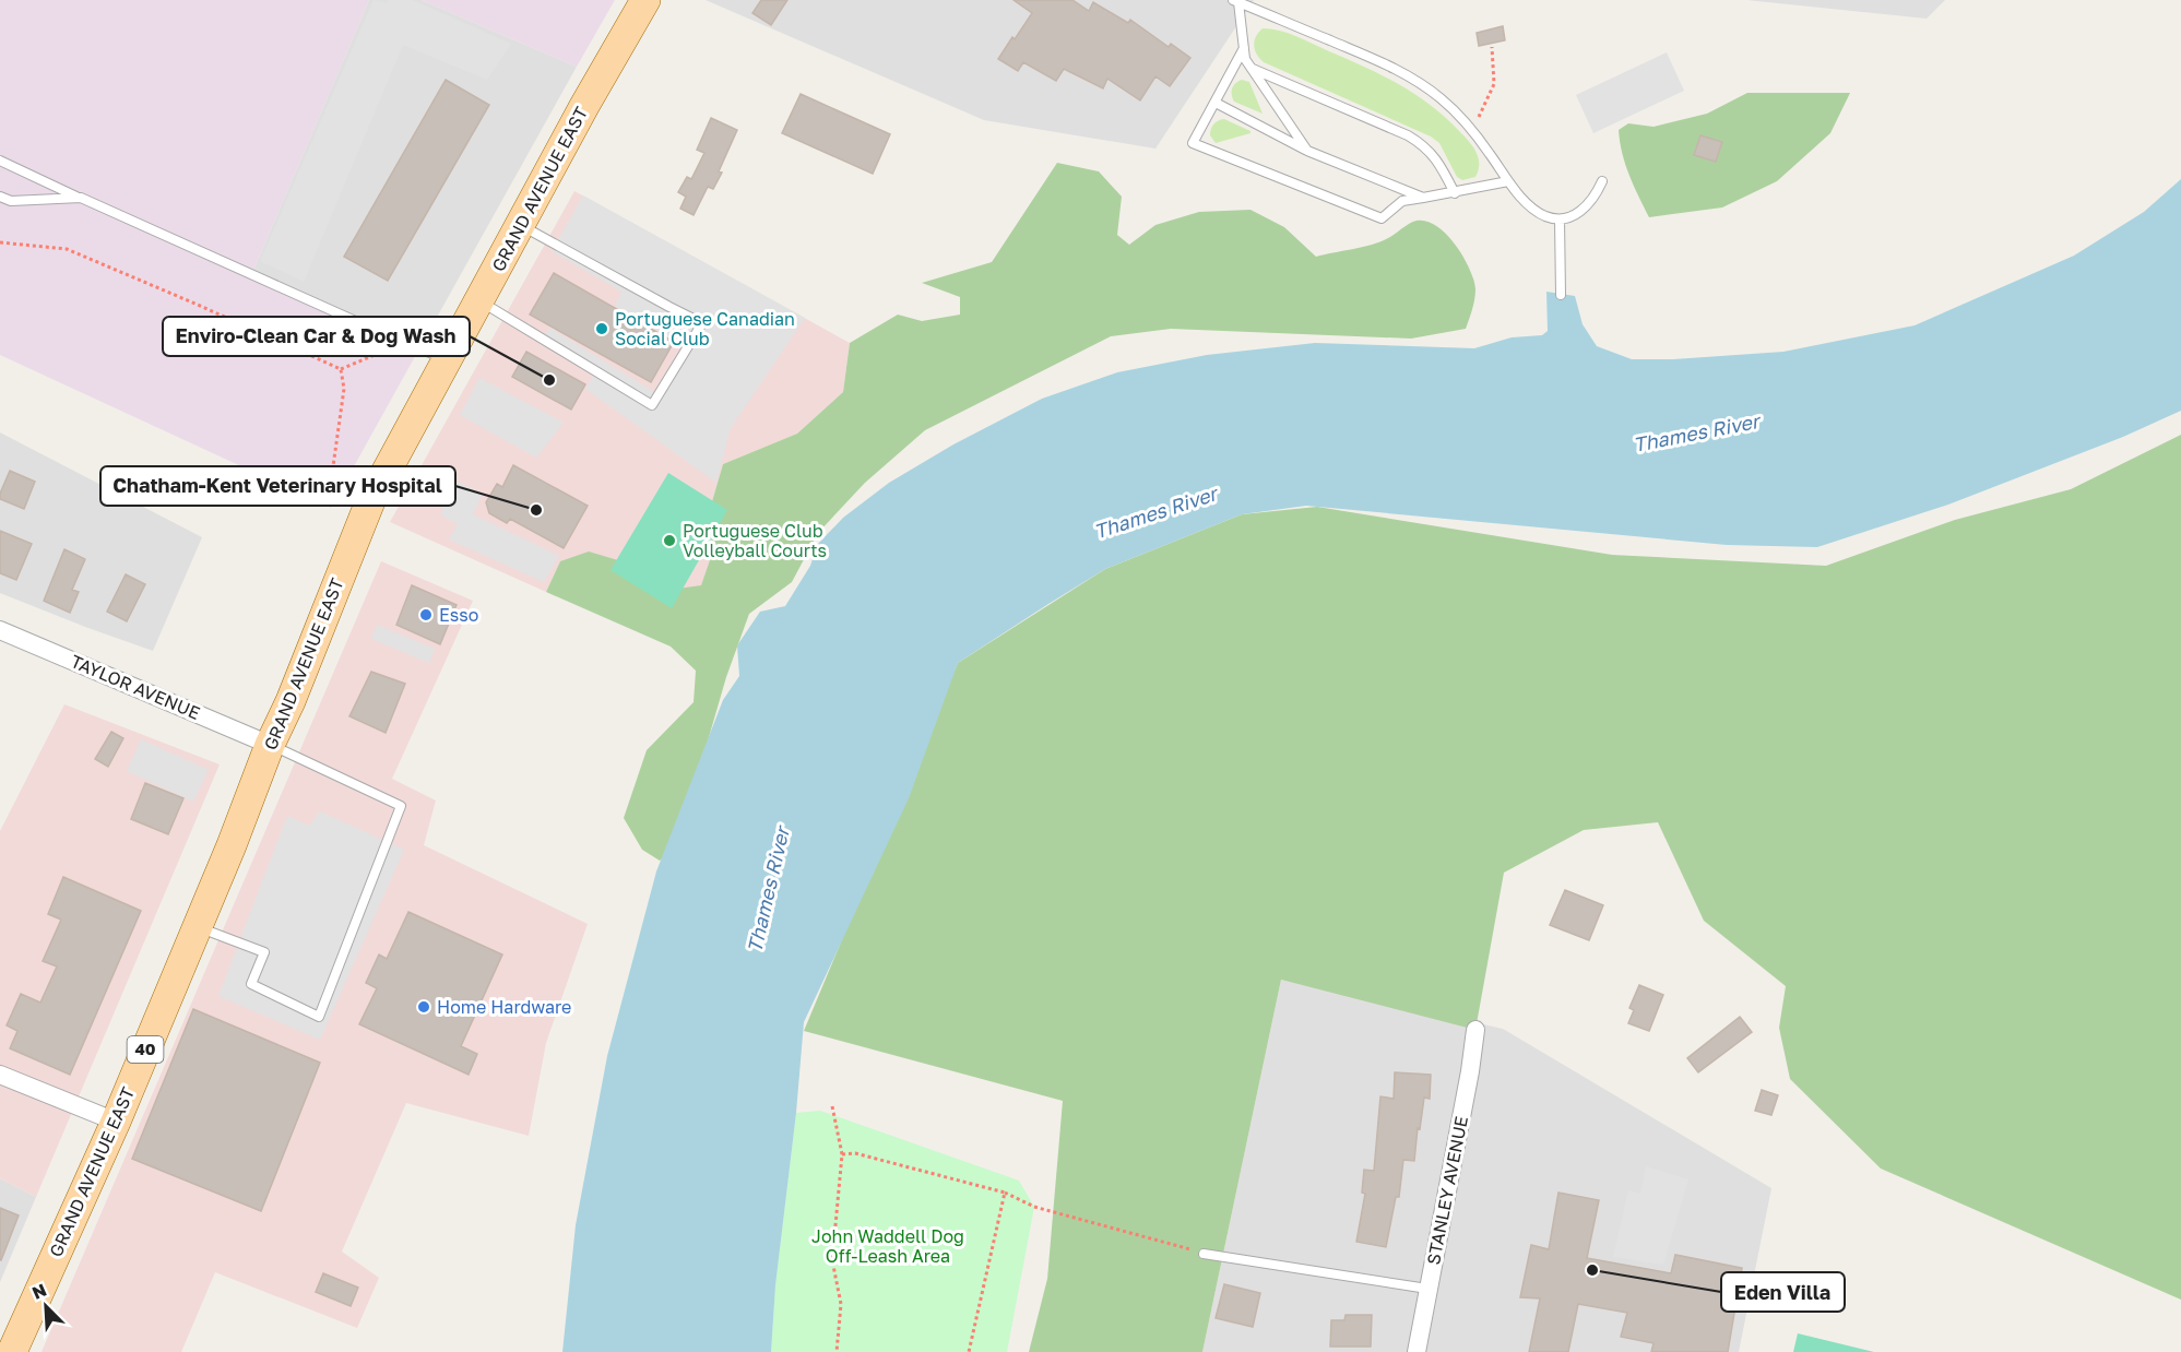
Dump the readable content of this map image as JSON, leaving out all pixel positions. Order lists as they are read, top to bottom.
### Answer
{
  "streets": {
    "main road": ["GRAND AVENUE EAST", "40"],
    "street": ["TAYLOR AVENUE", "STANLEY AVENUE"]
  },
  "crossings": [
    ["GRAND AVENUE EAST", "TAYLOR AVENUE"]
  ],
  "water": ["Thames River"],
  "parks": ["John Waddell Dog Off-Leash Area"],
  "places": [
    "Portuguese Canadian Social Club",
    "Enviro-Clean Car & Dog Wash",
    "Chatham-Kent Veterinary Hospital",
    "Portuguese Club Volleyball Courts",
    "Esso",
    "Home Hardware",
    "Eden Villa"
  ],
  "north": "top left"
}
